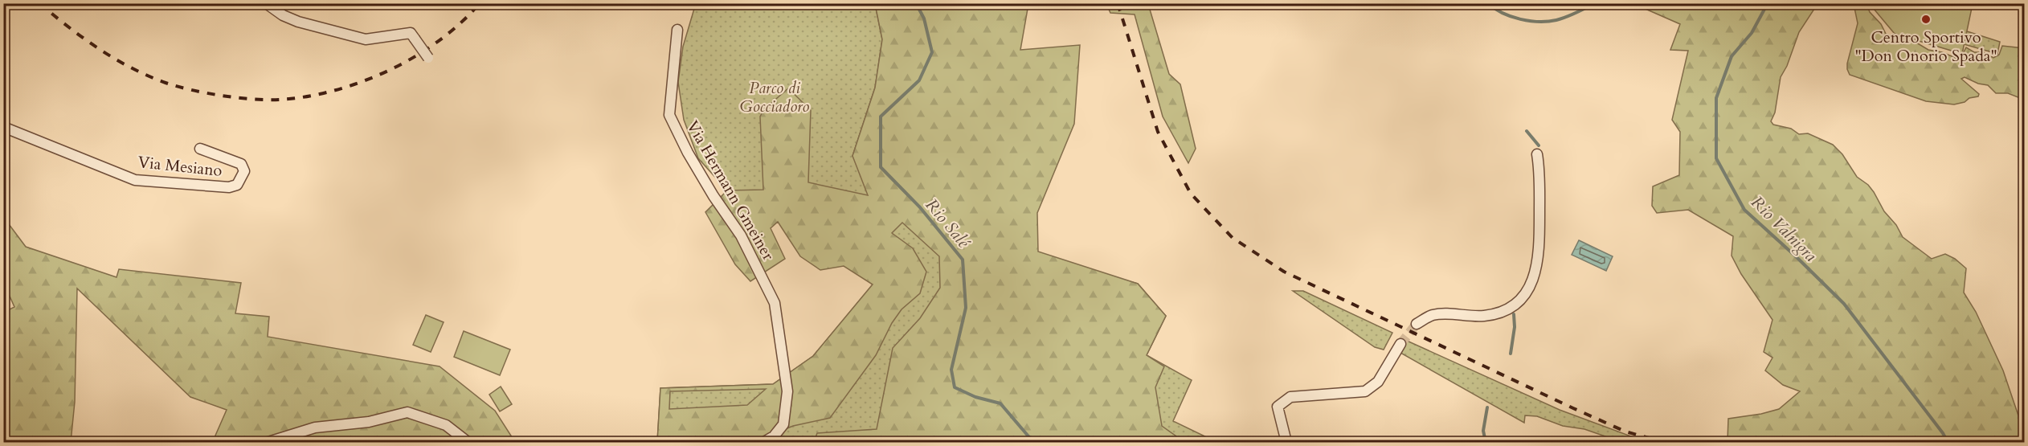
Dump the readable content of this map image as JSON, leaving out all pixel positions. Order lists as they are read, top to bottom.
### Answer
{
  "streets": {
    "street": ["Via Mesiano", "Via Hermann Gmeiner"]
  },
  "water": ["Rio Salé", "Rio Valnigra"],
  "parks": ["Parco di Gocciadoro"],
  "places": ["Centro Sportivo \"Don Onorio Spada\""]
}
